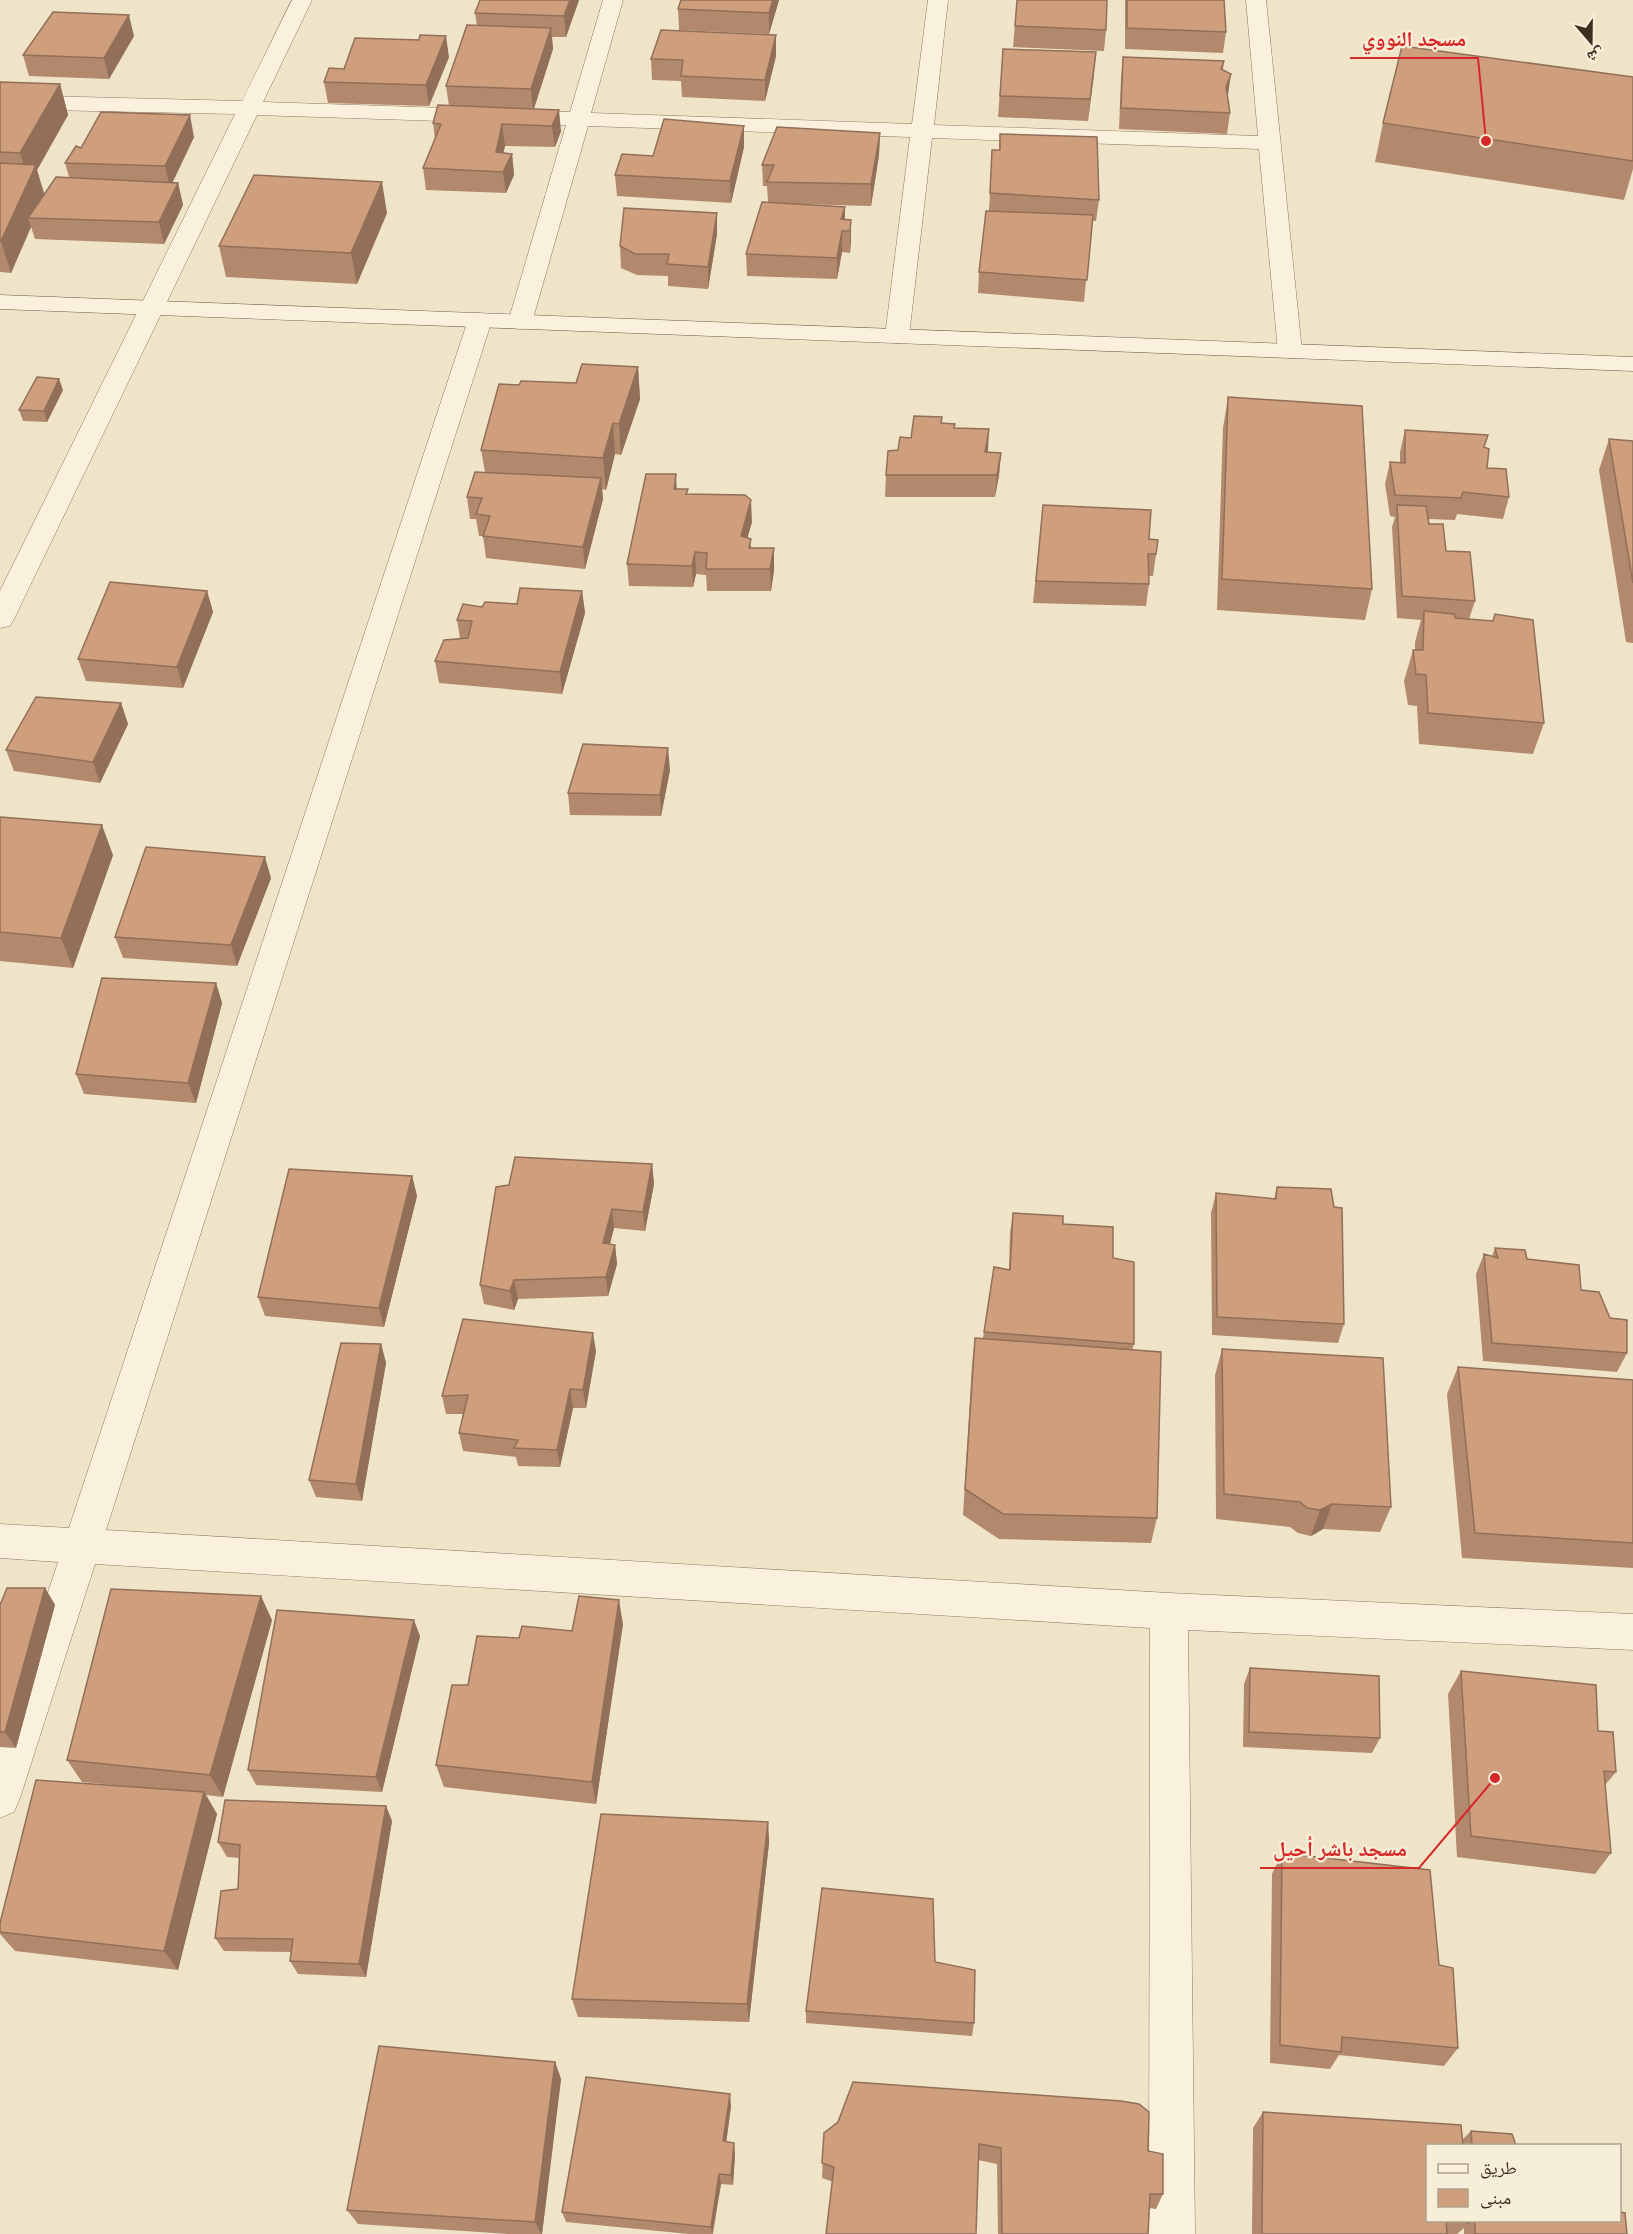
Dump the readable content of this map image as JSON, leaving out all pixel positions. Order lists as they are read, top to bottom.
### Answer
{
  "places": ["مسجد النووي", "مسجد باشر أحيل"],
  "legend": ["طريق", "مبنى"],
  "north": "bottom"
}
